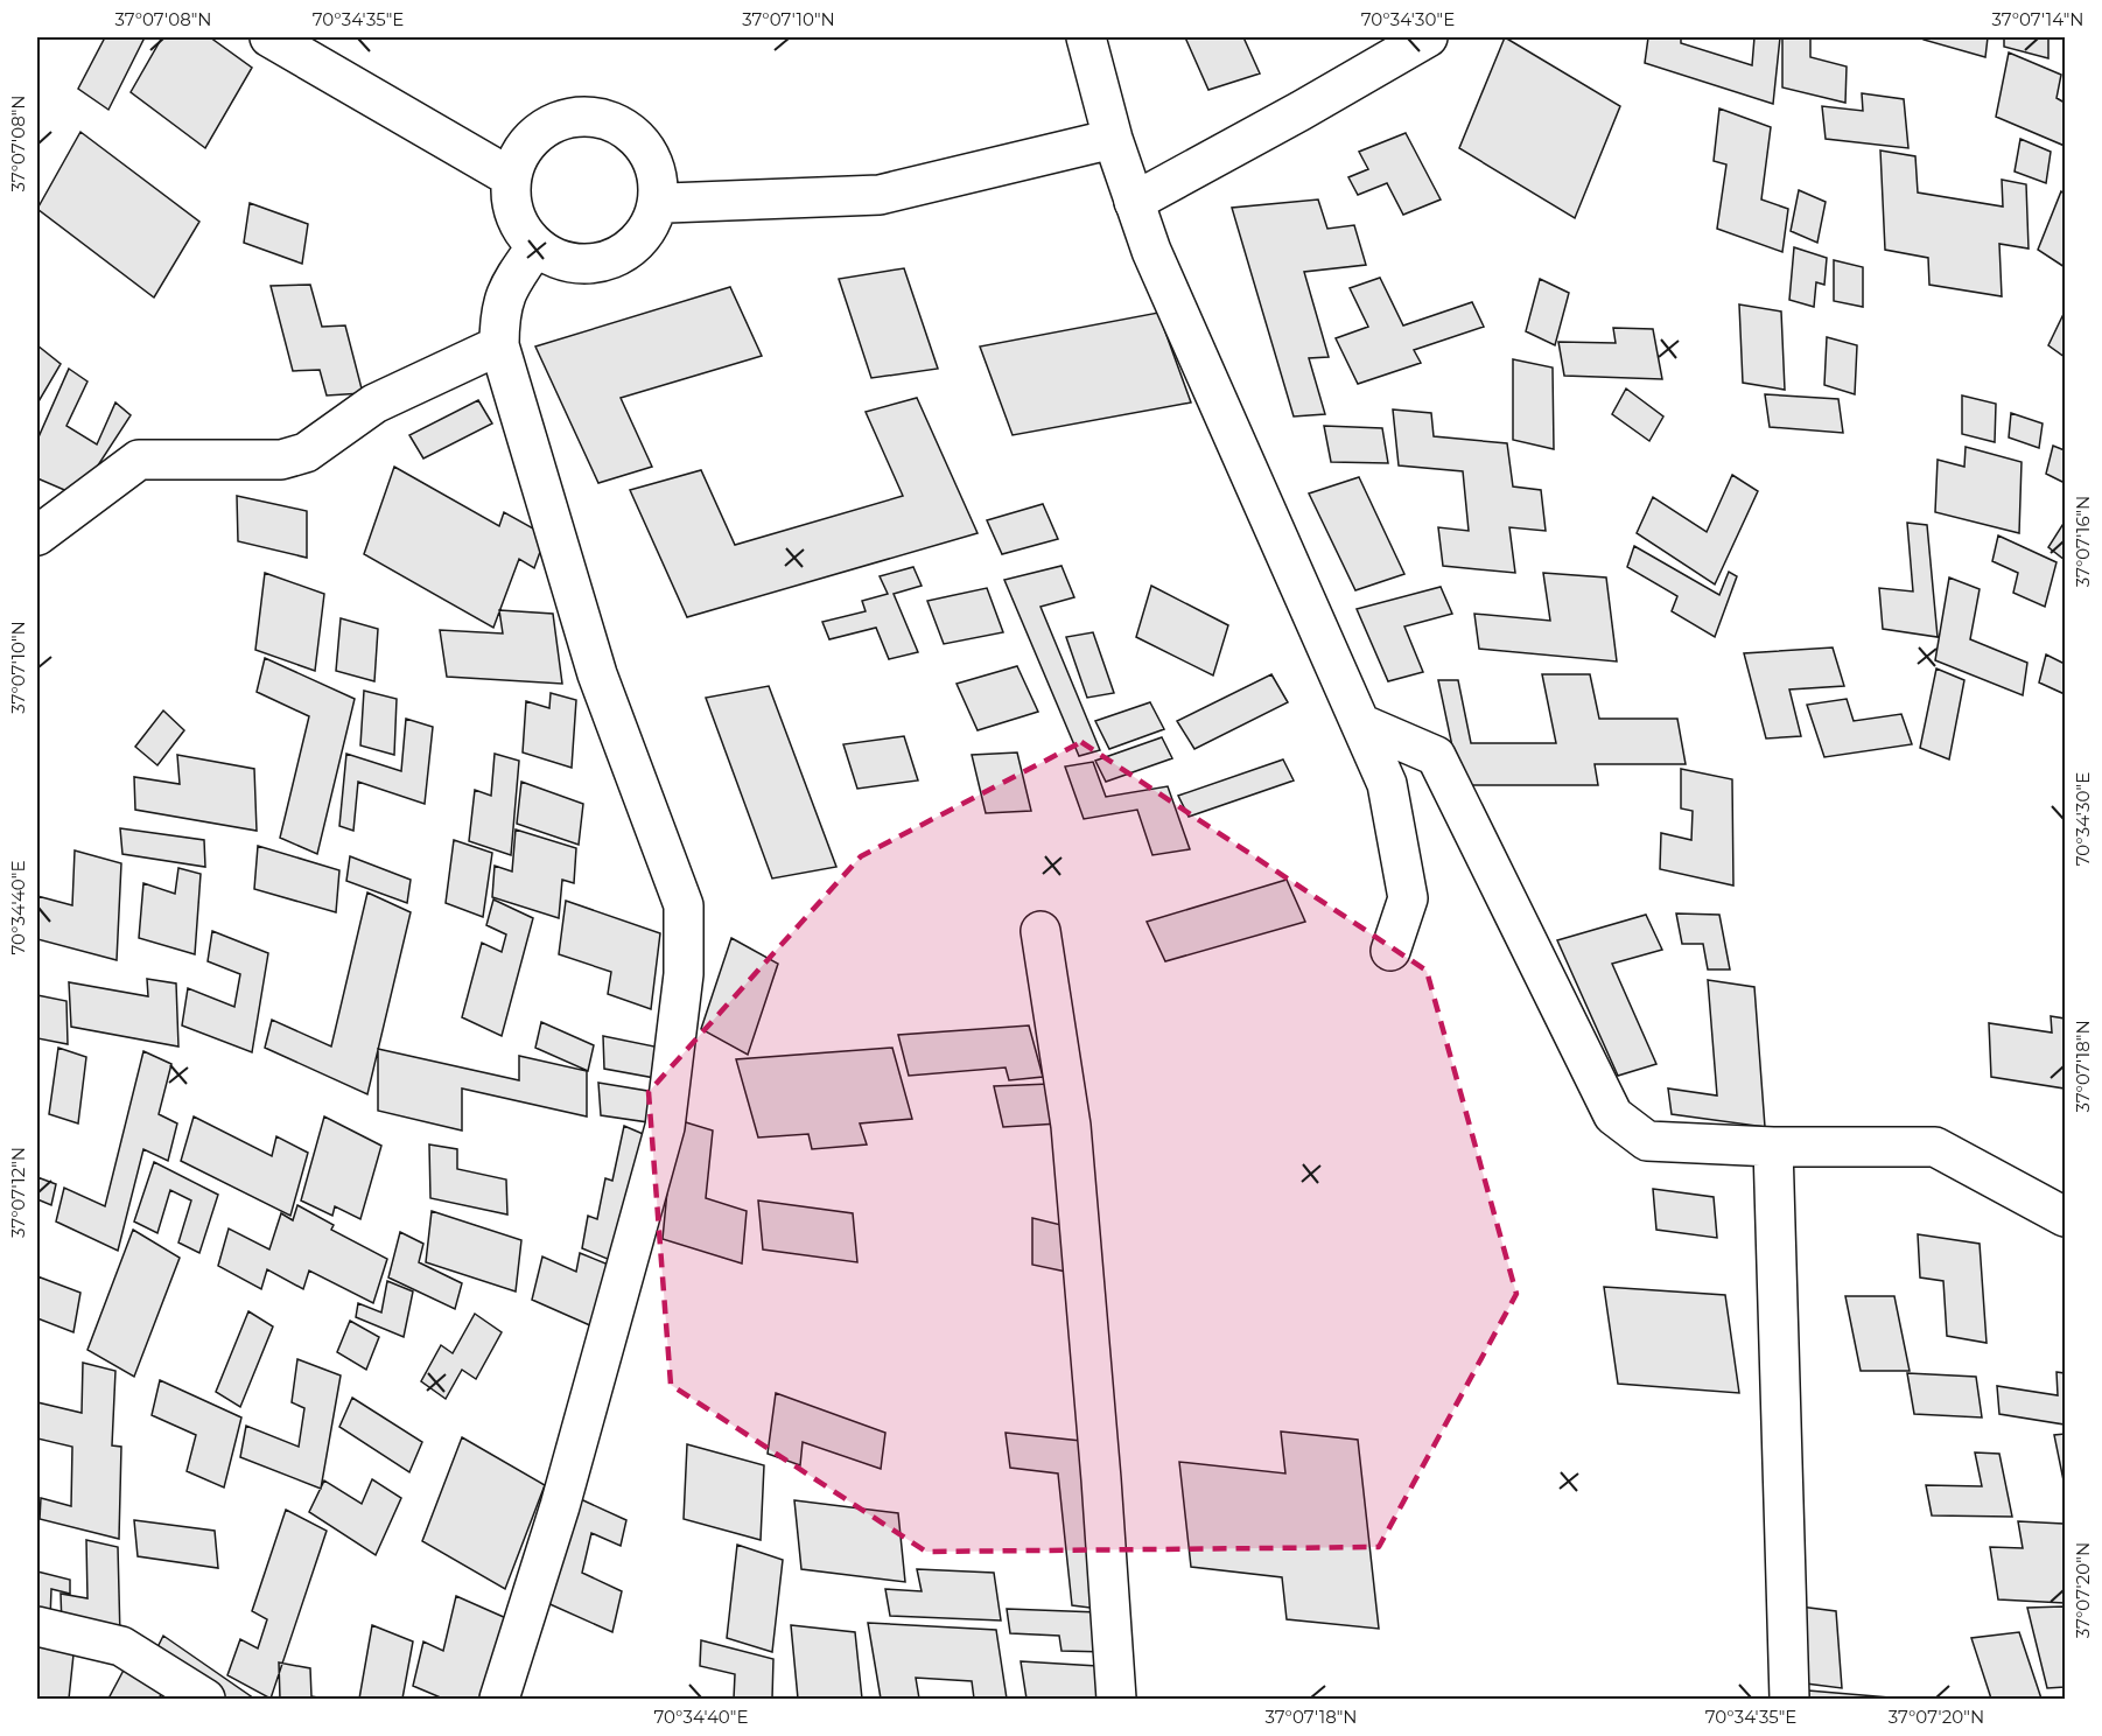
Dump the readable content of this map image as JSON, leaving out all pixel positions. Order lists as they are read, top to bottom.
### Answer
{
  "coordinates": [
    "37°07'08\"N",
    "70°34'35\"E",
    "37°07'10\"N",
    "70°34'30\"E",
    "37°07'14\"N",
    "37°07'16\"N",
    "70°34'40\"E",
    "37°07'18\"N",
    "37°07'12\"N",
    "37°07'20\"N"
  ]
}
